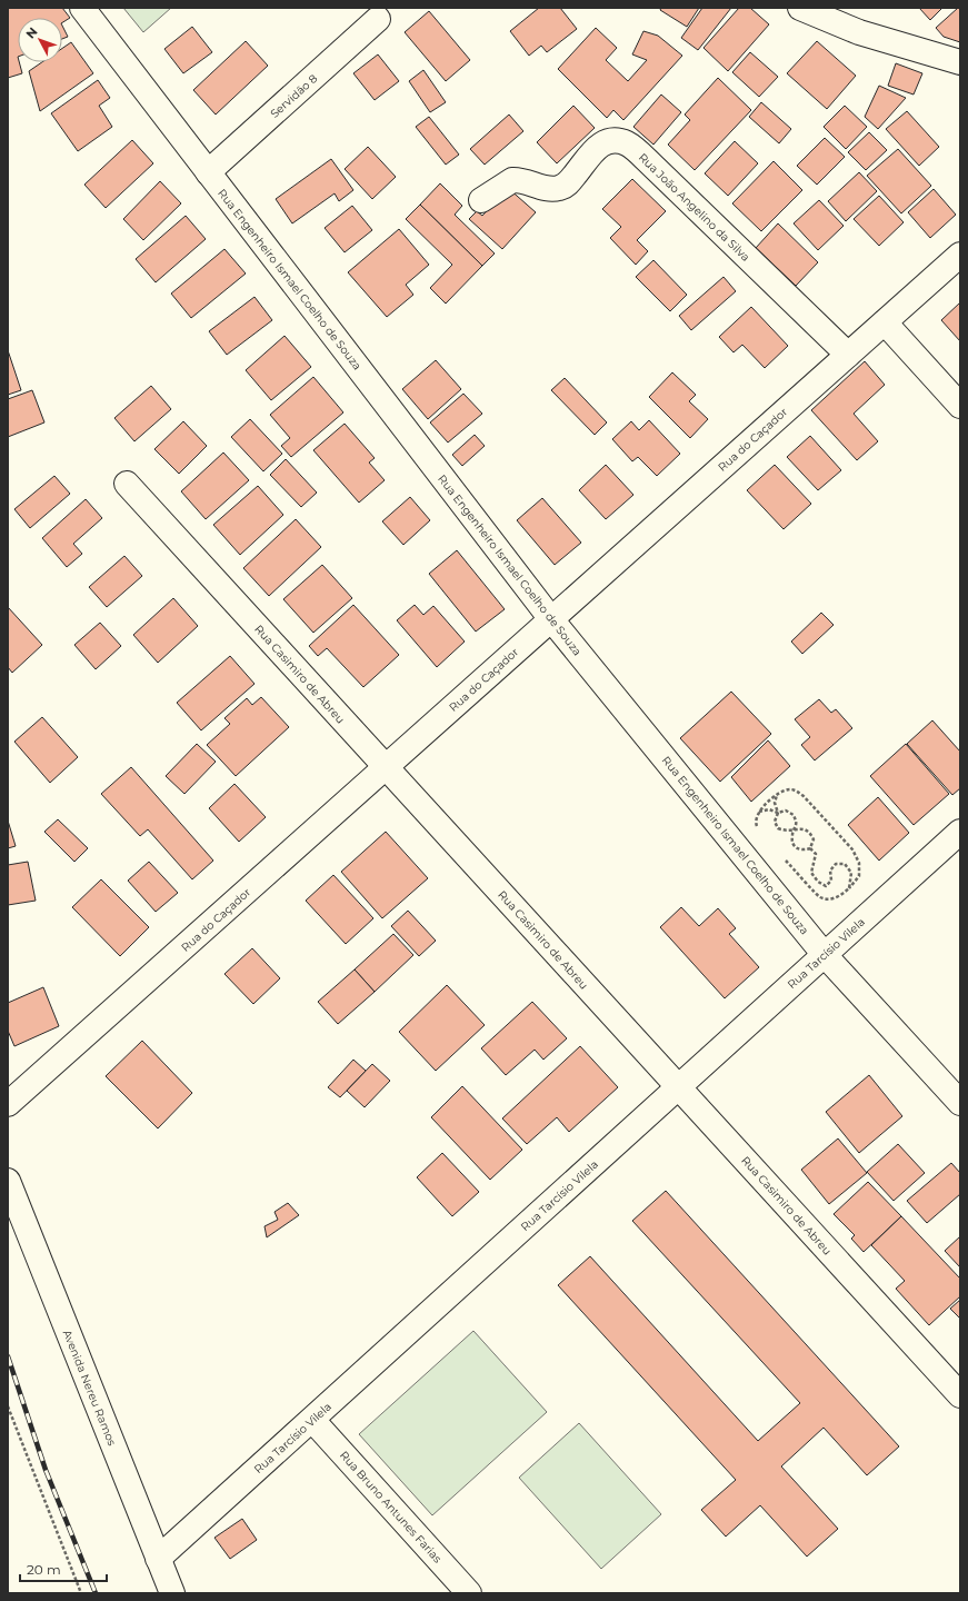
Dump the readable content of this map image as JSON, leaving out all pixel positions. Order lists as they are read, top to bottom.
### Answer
{
  "streets": {
    "street": [
      "Servidão 8",
      "Rua João Angelino da Silva",
      "Rua Engenheiro Ismael Coelho de Souza",
      "Rua do Caçador",
      "Rua Casimiro de Abreu",
      "Rua Tarcísio Vilela",
      "Avenida Nereu Ramos",
      "Rua Bruno Antunes Farias"
    ]
  },
  "crossings": [
    ["Servidão 8", "Rua Engenheiro Ismael Coelho de Souza"],
    ["Rua João Angelino da Silva", "Rua do Caçador"],
    ["Rua Engenheiro Ismael Coelho de Souza", "Rua do Caçador"],
    ["Rua Engenheiro Ismael Coelho de Souza", "Rua Tarcísio Vilela"],
    ["Rua do Caçador", "Rua Casimiro de Abreu"],
    ["Rua Casimiro de Abreu", "Rua Tarcísio Vilela"],
    ["Rua Tarcísio Vilela", "Avenida Nereu Ramos"],
    ["Rua Tarcísio Vilela", "Rua Bruno Antunes Farias"]
  ],
  "scale_bar": "20 m",
  "north": "top left"
}
